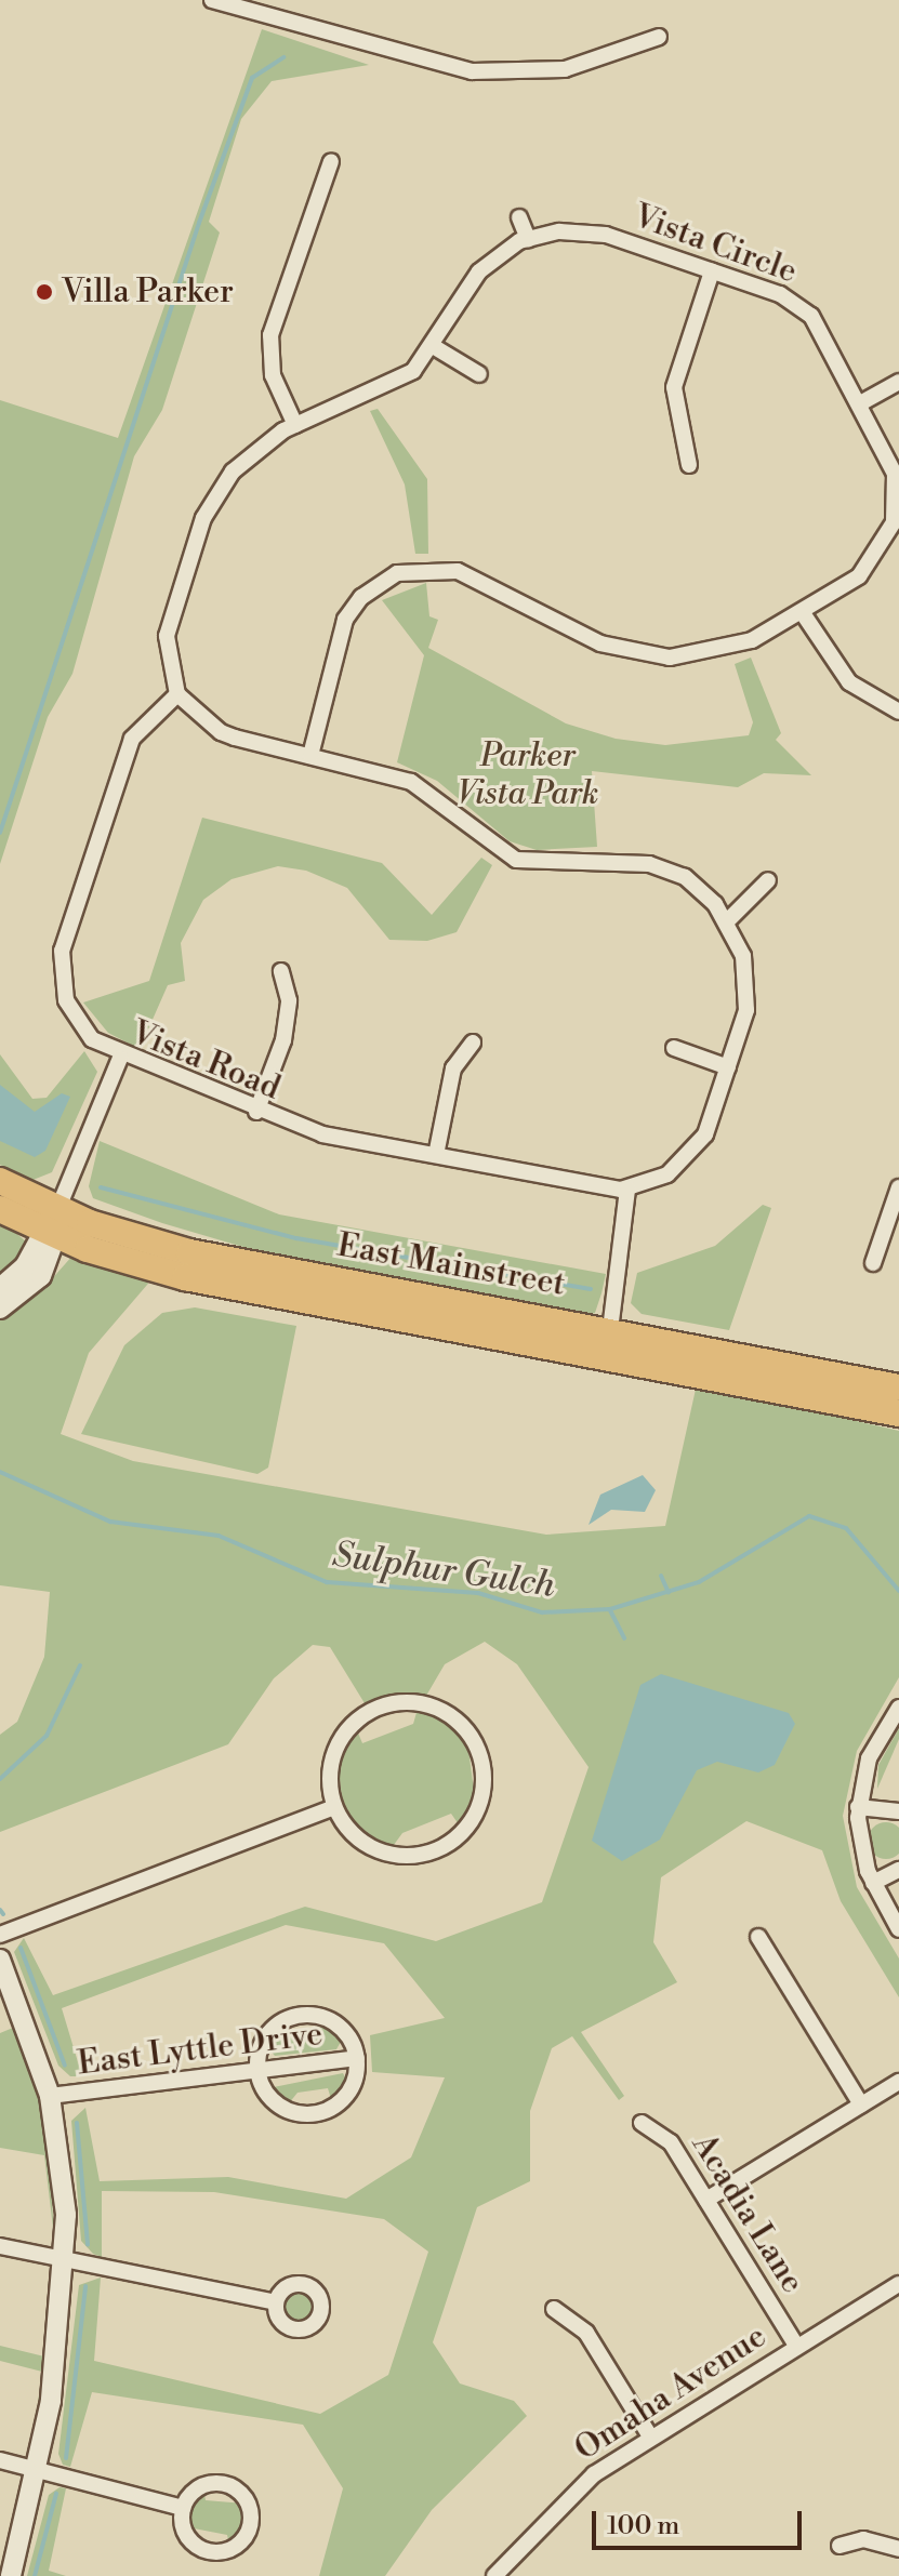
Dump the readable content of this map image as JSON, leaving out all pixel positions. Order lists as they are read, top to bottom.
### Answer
{
  "streets": {
    "main road": ["East Mainstreet"],
    "street": [
      "Vista Circle",
      "Vista Road",
      "East Lyttle Drive",
      "Acadia Lane",
      "Omaha Avenue"
    ]
  },
  "crossings": [
    ["Vista Circle", "Vista Road"],
    ["Acadia Lane", "Omaha Avenue"]
  ],
  "water": ["Sulphur Gulch"],
  "parks": ["Parker Vista Park"],
  "places": ["Villa Parker"],
  "scale_bar": "100 m"
}
